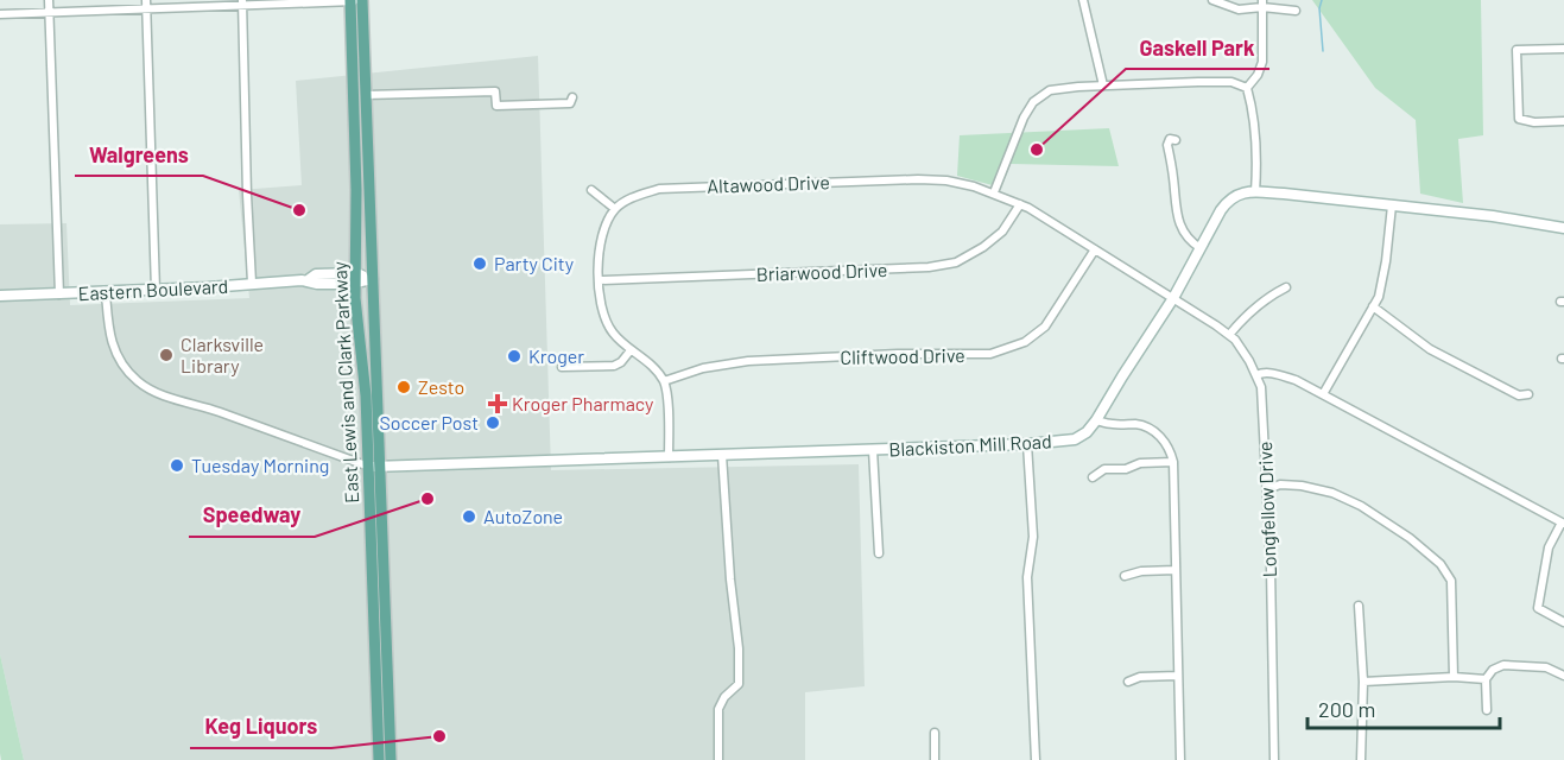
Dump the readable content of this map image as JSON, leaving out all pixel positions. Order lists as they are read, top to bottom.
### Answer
{
  "streets": {
    "main road": ["Eastern Boulevard", "East Lewis and Clark Parkway", "Blackiston Mill Road"],
    "street": [
      "Altawood Drive",
      "Briarwood Drive",
      "Cliftwood Drive",
      "Longfellow Drive"
    ]
  },
  "crossings": [
    ["Altawood Drive", "Briarwood Drive"],
    ["Altawood Drive", "Cliftwood Drive"],
    ["Altawood Drive", "Blackiston Mill Road"],
    ["Altawood Drive", "Longfellow Drive"],
    ["Eastern Boulevard", "East Lewis and Clark Parkway"],
    ["East Lewis and Clark Parkway", "Blackiston Mill Road"],
    ["Blackiston Mill Road", "Longfellow Drive"]
  ],
  "places": {
    "other": [
      "Gaskell Park",
      "Walgreens",
      "Party City",
      "Clarksville Library",
      "Kroger",
      "Zesto",
      "Soccer Post",
      "Tuesday Morning",
      "Speedway",
      "AutoZone",
      "Keg Liquors"
    ],
    "health": ["Kroger Pharmacy"]
  },
  "scale_bar": "200 m"
}
